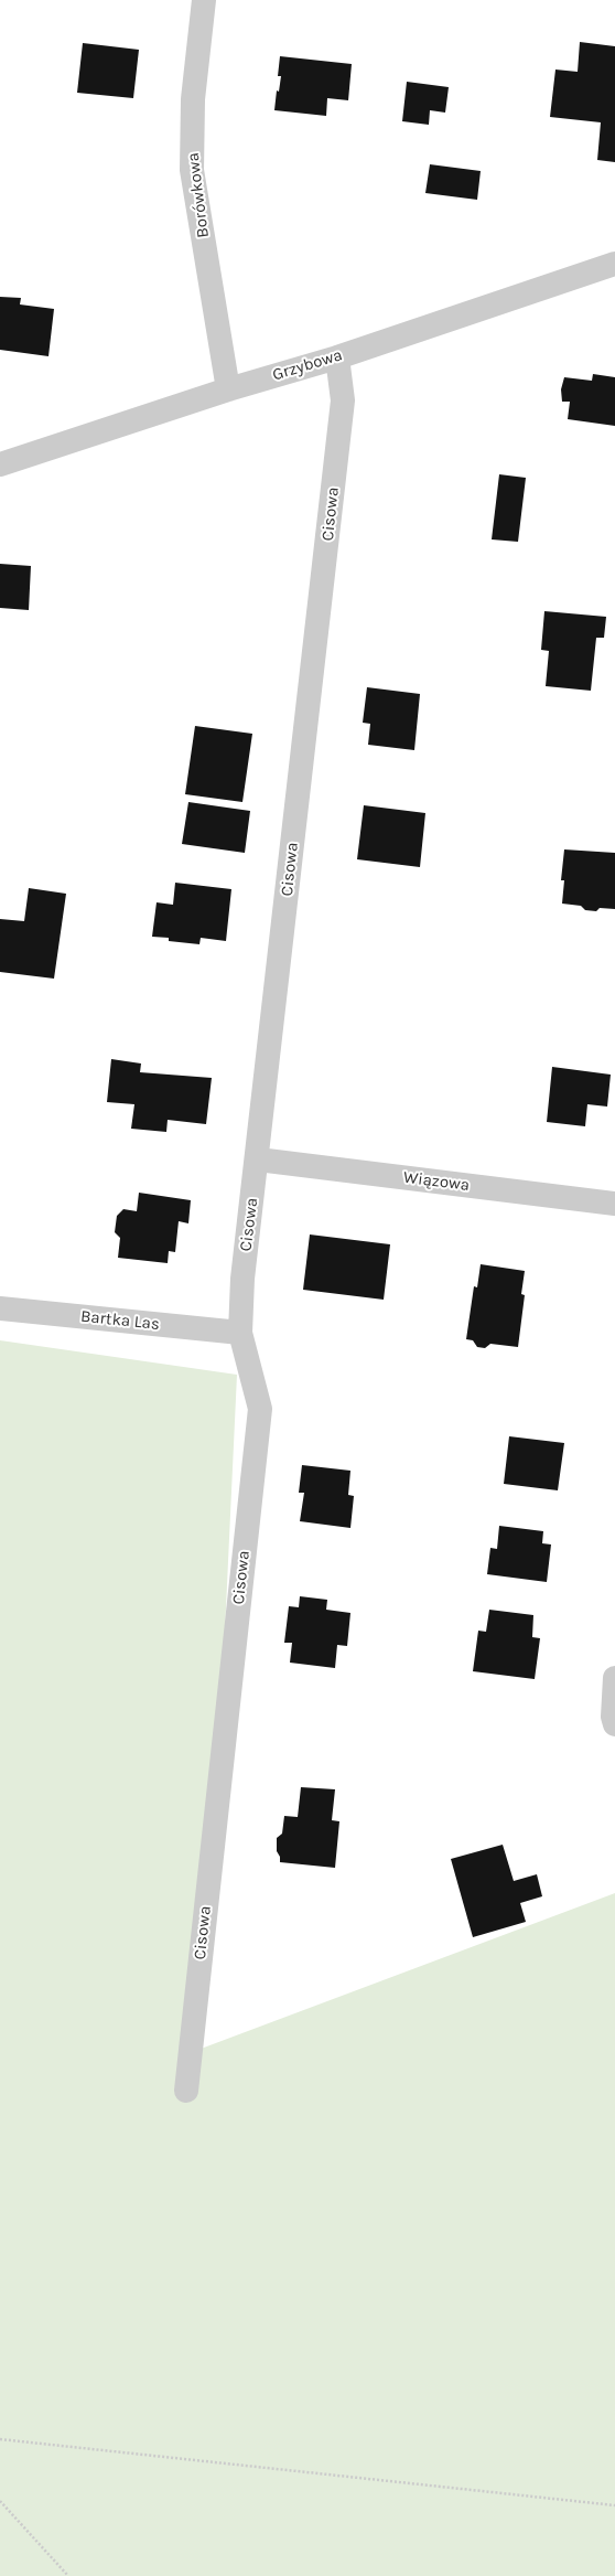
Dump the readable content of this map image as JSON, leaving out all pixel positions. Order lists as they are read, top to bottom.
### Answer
{
  "streets": {
    "street": [
      "Borówkowa",
      "Grzybowa",
      "Cisowa",
      "Wiązowa",
      "Bartka Las"
    ]
  },
  "crossings": [
    ["Borówkowa", "Grzybowa"],
    ["Grzybowa", "Cisowa"],
    ["Cisowa", "Wiązowa"],
    ["Cisowa", "Bartka Las"]
  ]
}
